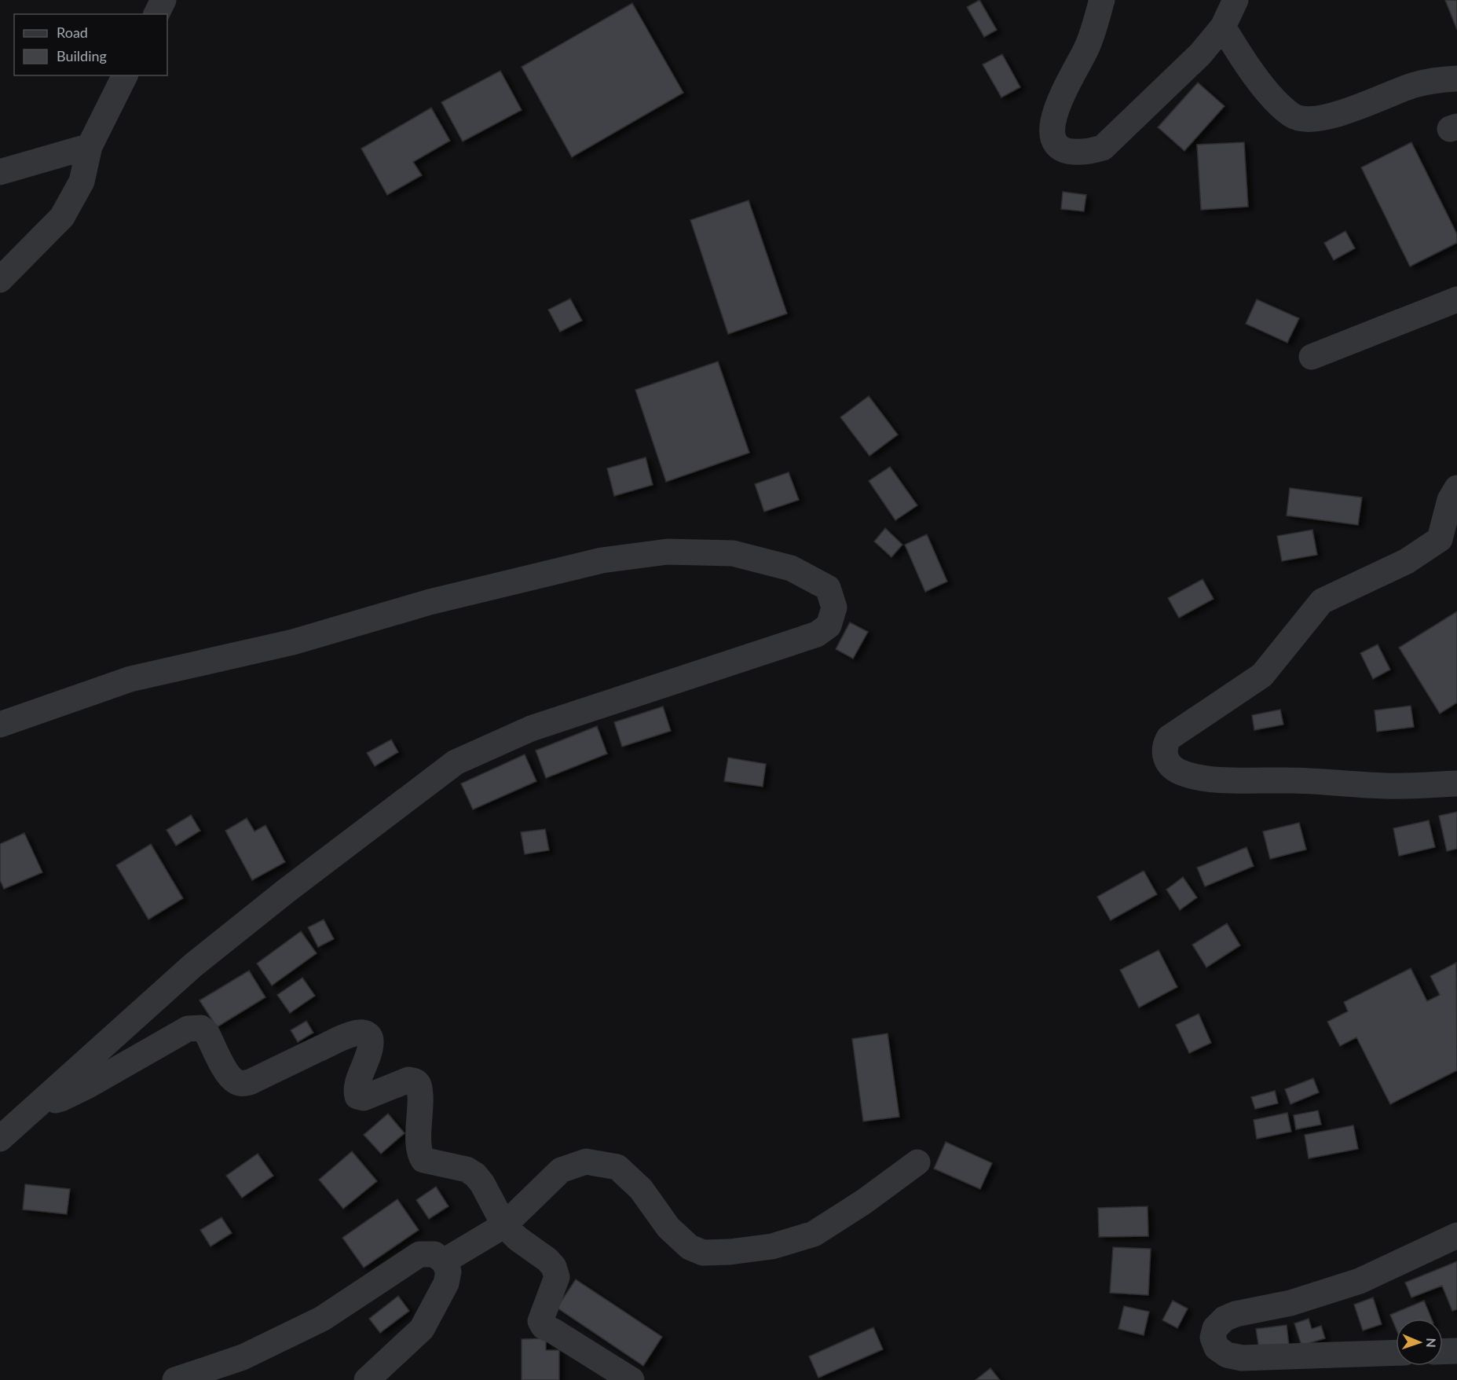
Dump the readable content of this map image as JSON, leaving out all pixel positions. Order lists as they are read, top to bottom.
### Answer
{
  "legend": ["Road", "Building"],
  "north": "right"
}
